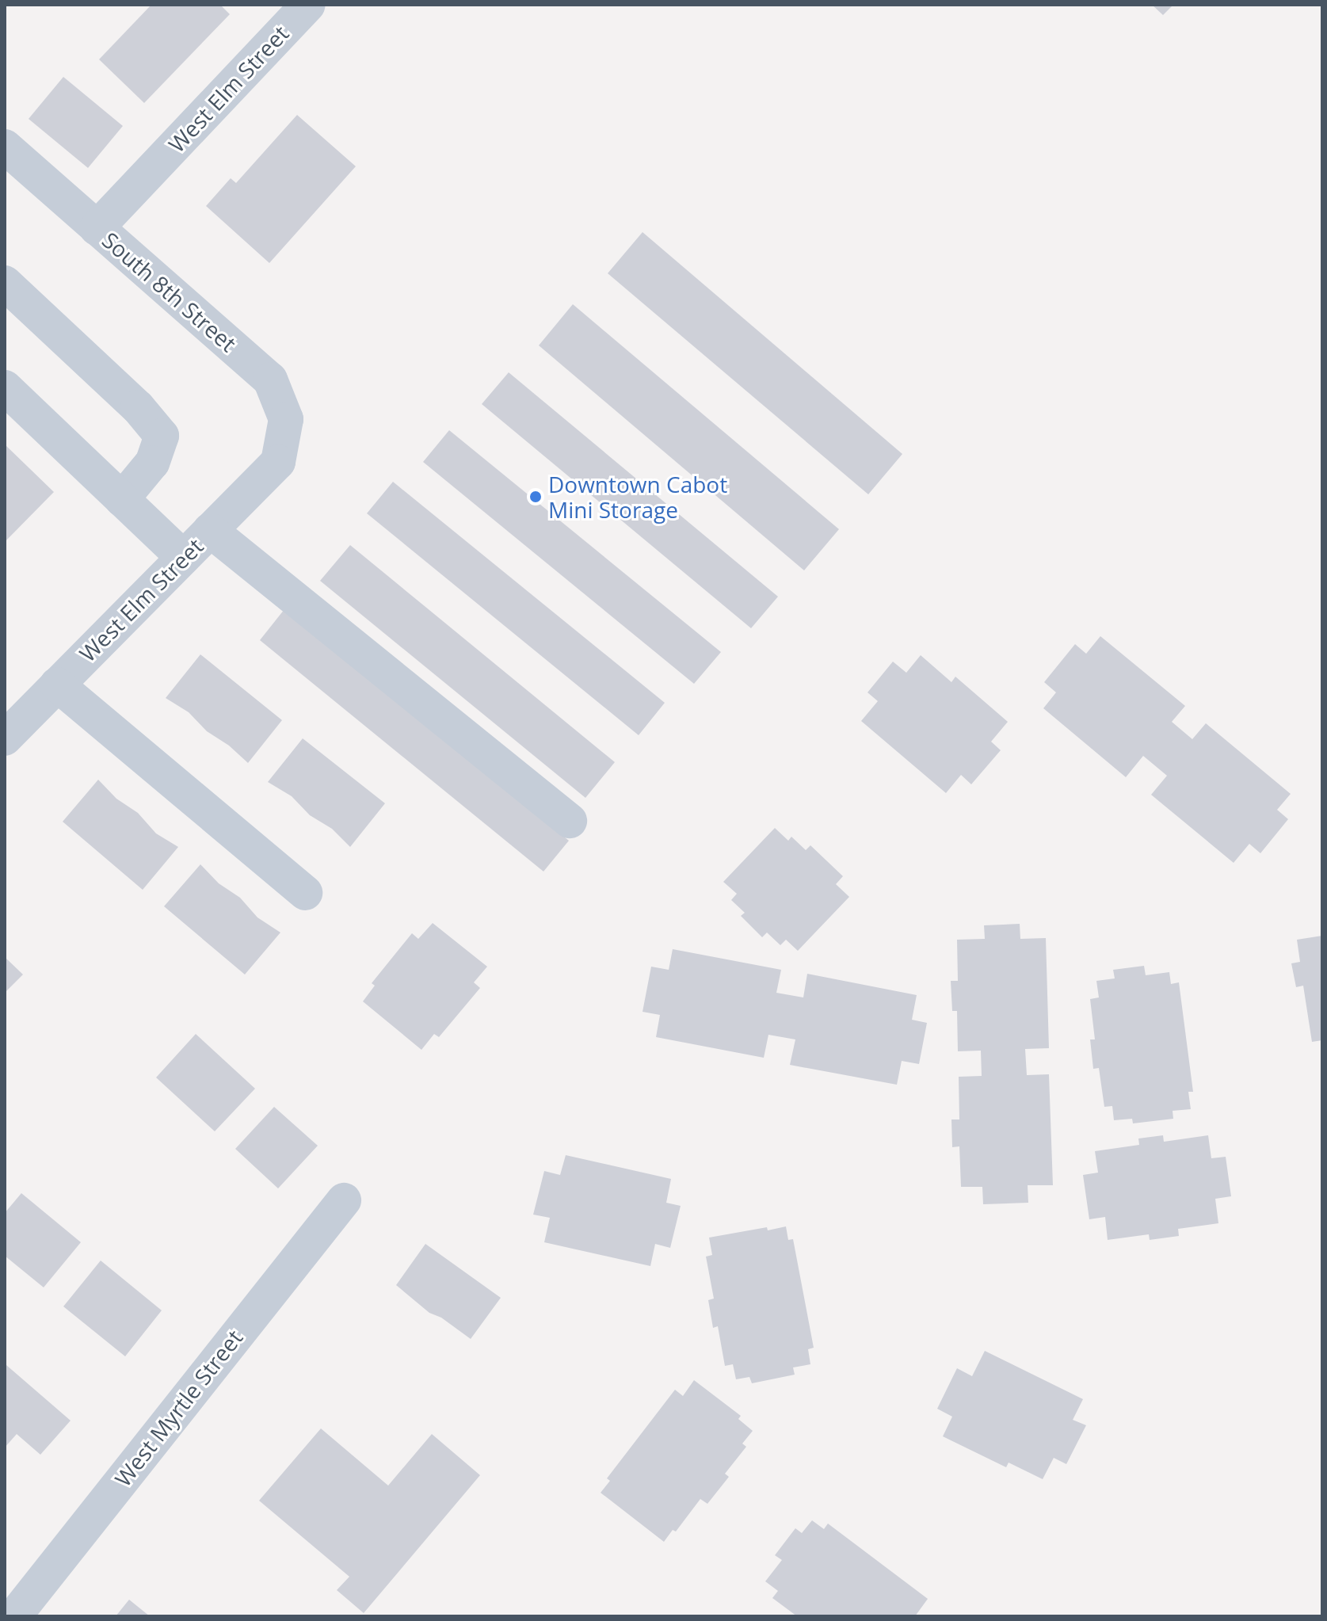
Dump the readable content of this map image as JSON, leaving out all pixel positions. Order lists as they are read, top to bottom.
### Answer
{
  "streets": {
    "street": ["West Elm Street", "South 8th Street", "West Myrtle Street"]
  },
  "crossings": [
    ["West Elm Street", "South 8th Street"]
  ],
  "places": ["Downtown Cabot Mini Storage"]
}
